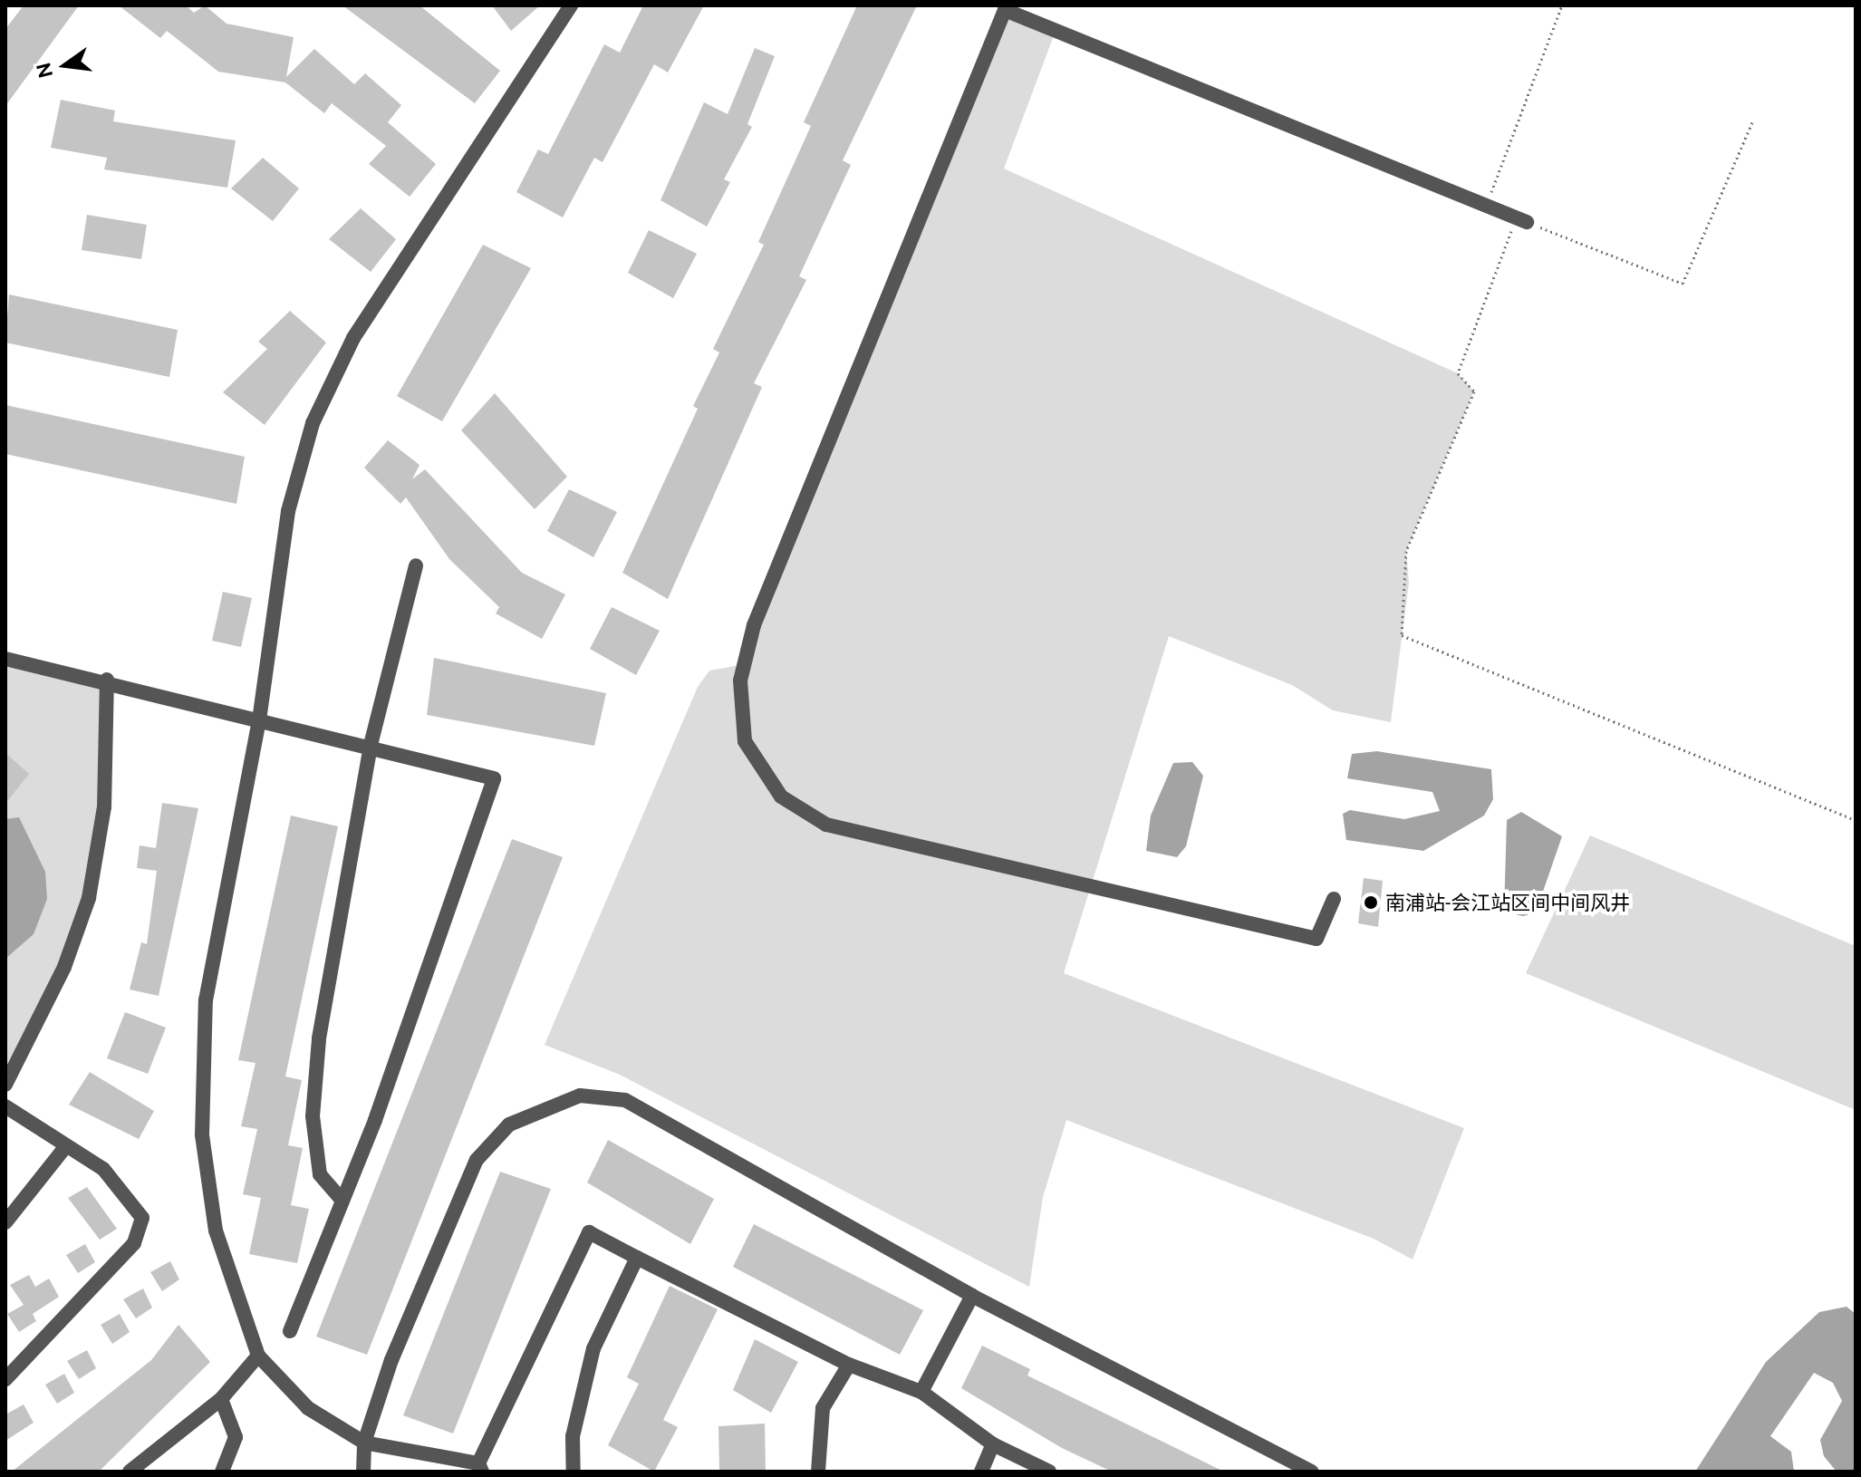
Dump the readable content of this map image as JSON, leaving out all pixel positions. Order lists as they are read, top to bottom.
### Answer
{
  "places": ["南浦站-会江站区间中间风井"],
  "north": "left"
}
